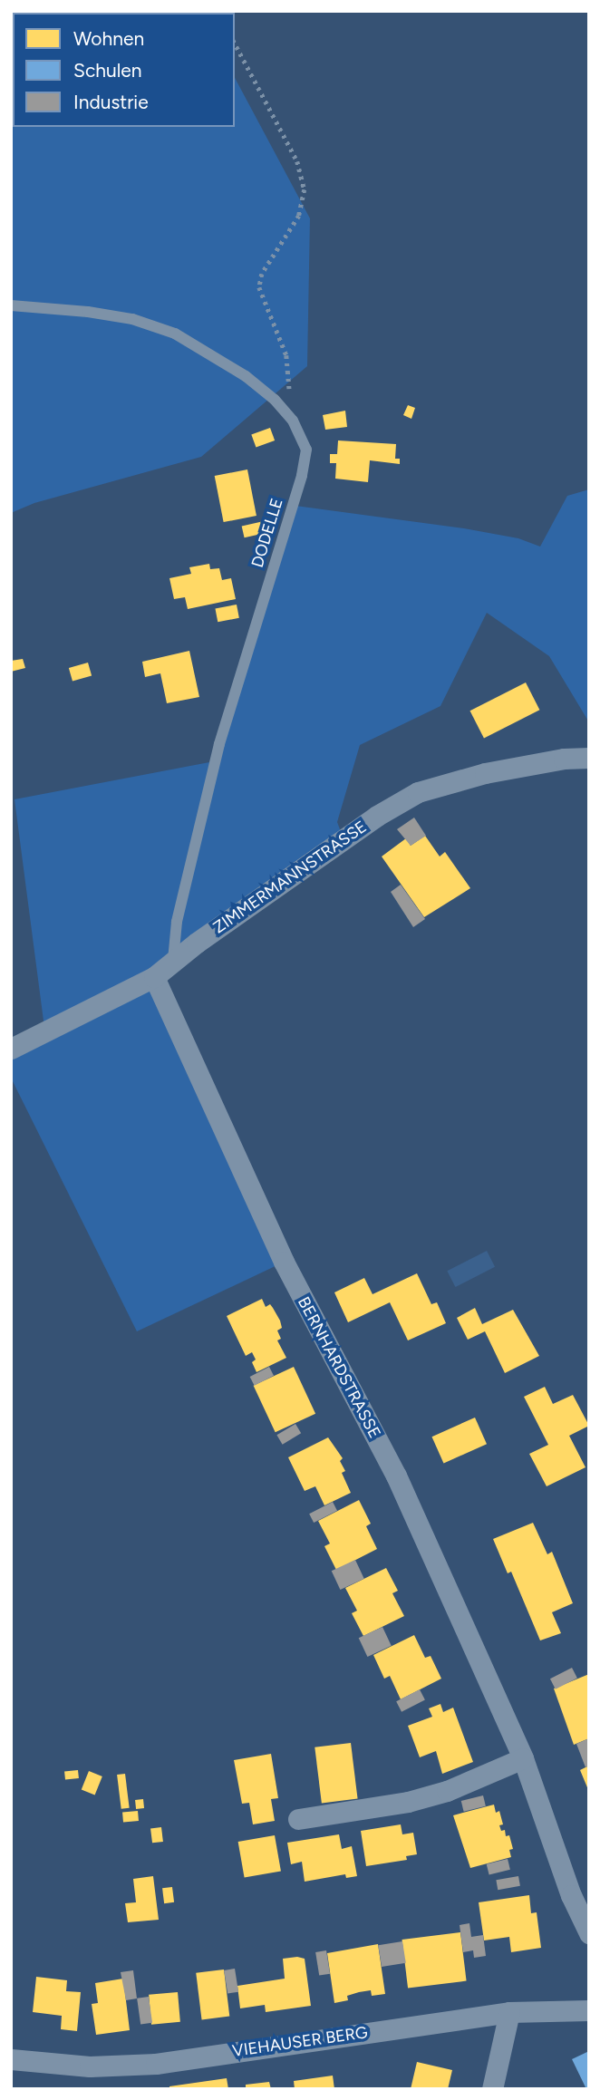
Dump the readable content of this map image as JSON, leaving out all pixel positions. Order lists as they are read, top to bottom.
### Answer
{
  "streets": {
    "street": ["ZIMMERMANNSTRASSE", "BERNHARDSTRASSE", "VIEHAUSER BERG"],
    "lane": ["DODELLE"]
  },
  "crossings": [
    ["DODELLE", "ZIMMERMANNSTRASSE"],
    ["ZIMMERMANNSTRASSE", "BERNHARDSTRASSE"]
  ],
  "legend": ["Wohnen", "Schulen", "Industrie"]
}
